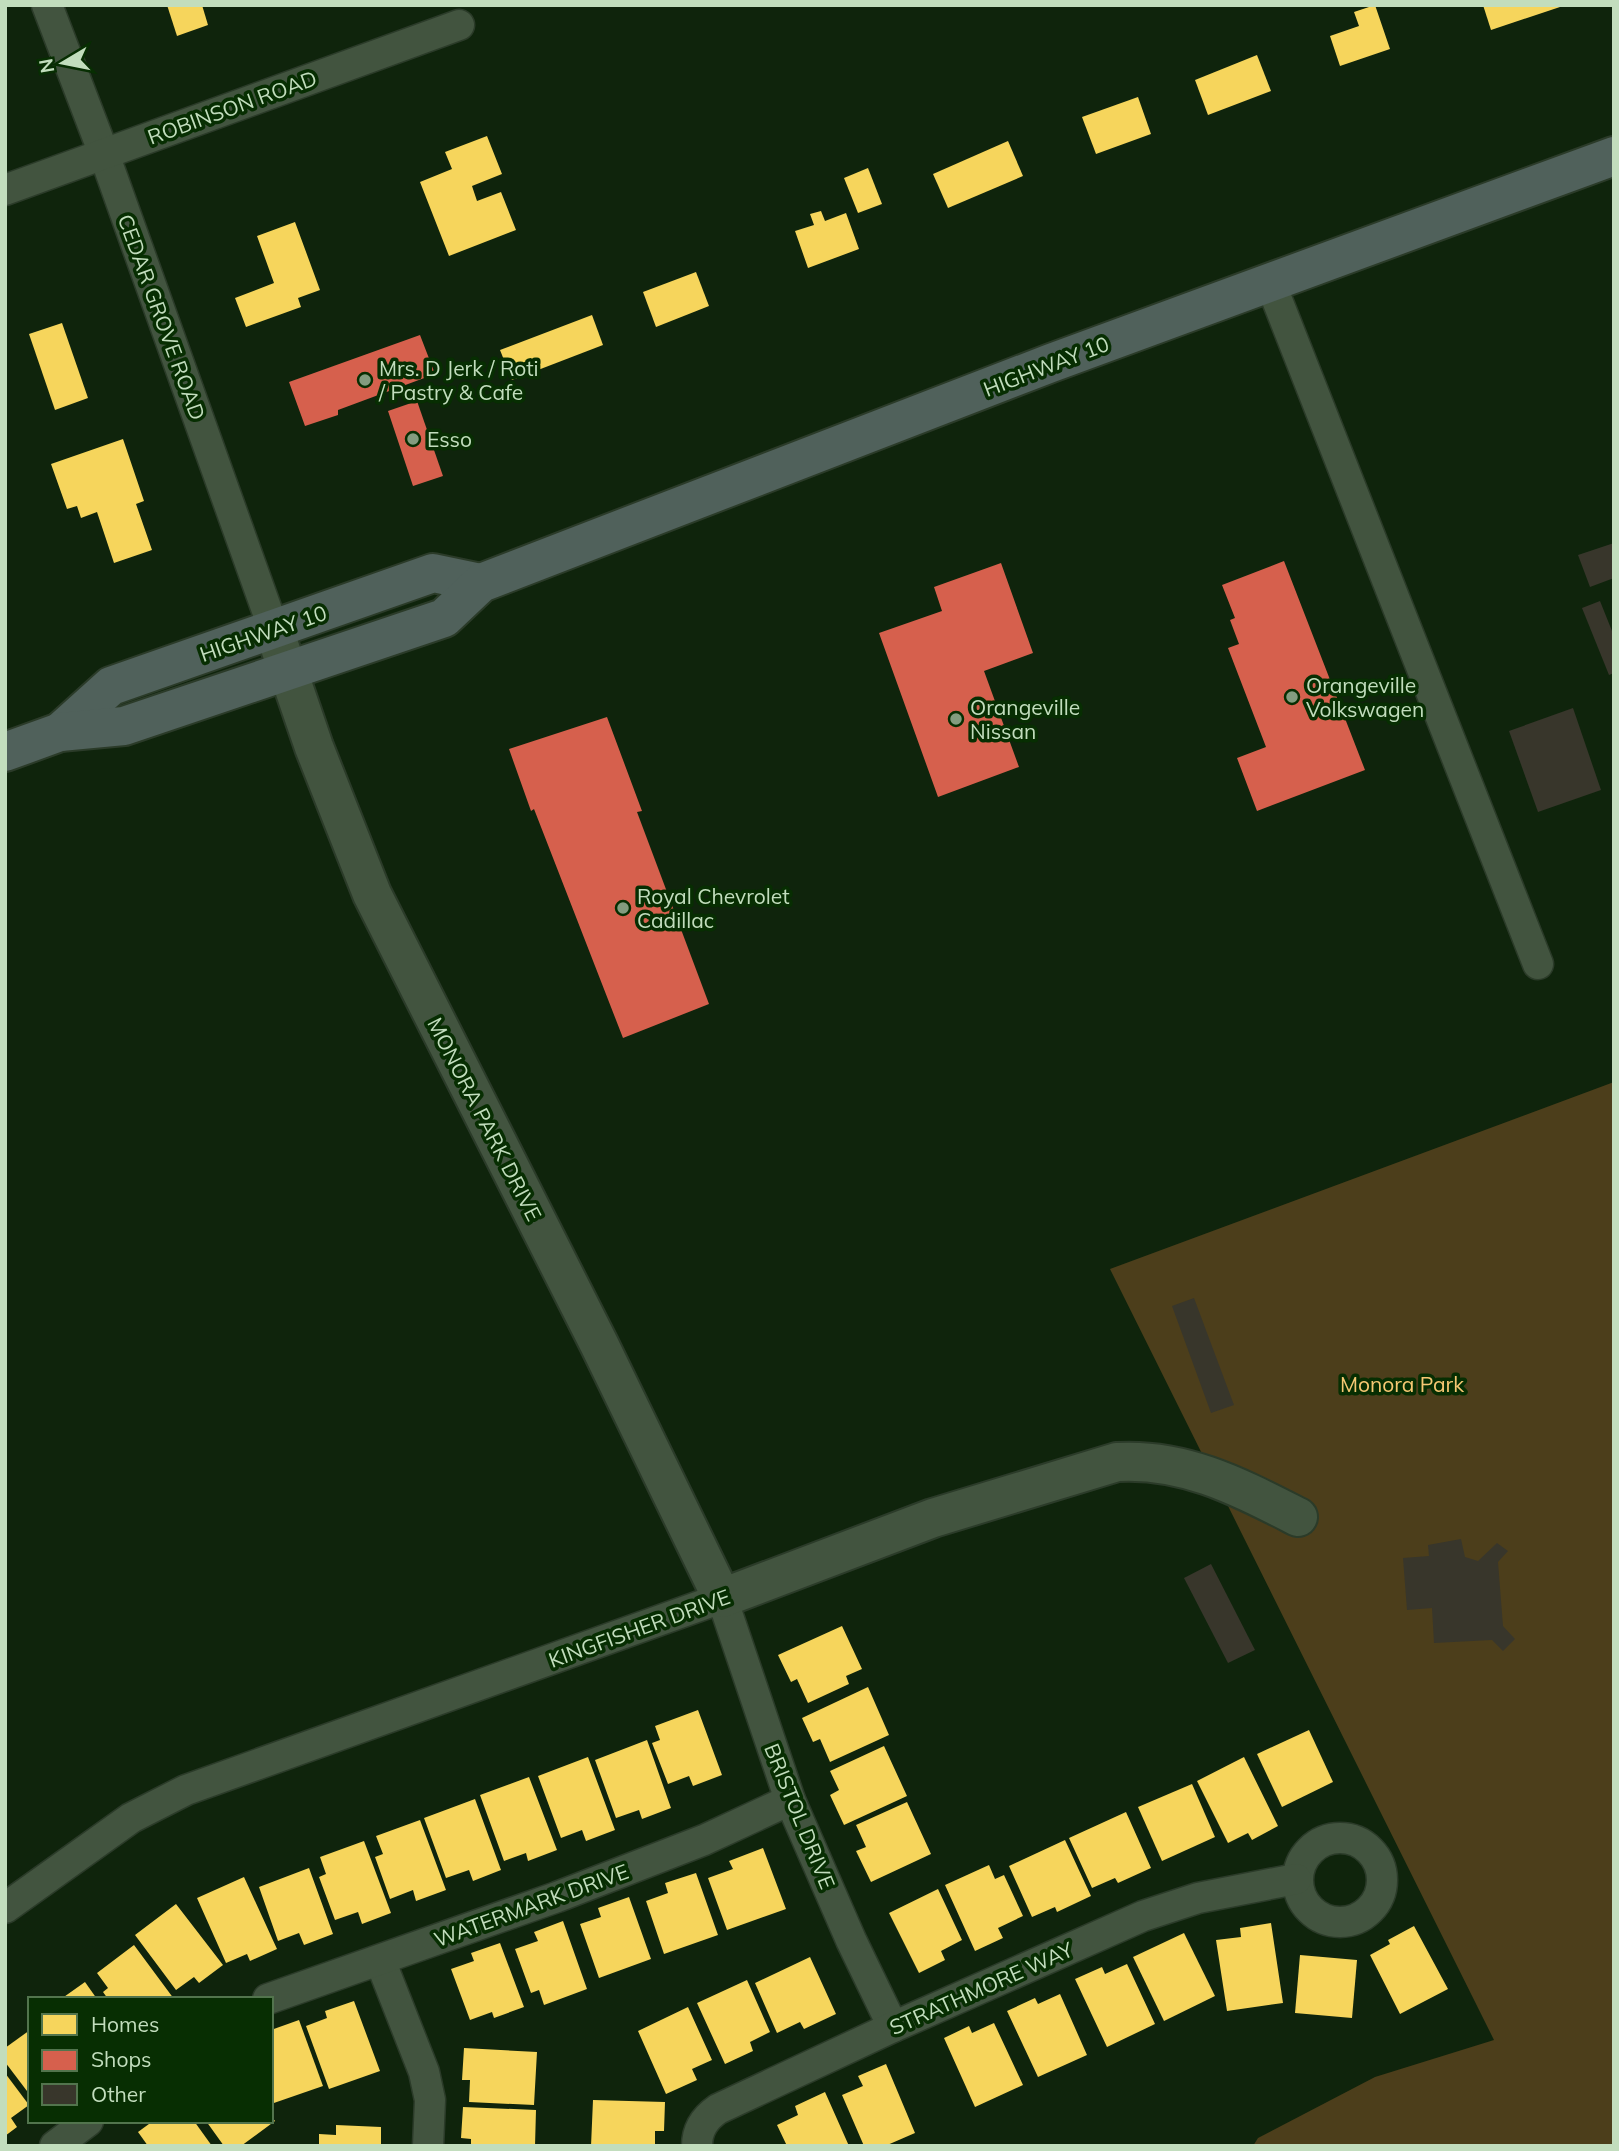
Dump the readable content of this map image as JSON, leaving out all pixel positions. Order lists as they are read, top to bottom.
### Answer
{
  "streets": {
    "highway": ["HIGHWAY 10"],
    "street": [
      "ROBINSON ROAD",
      "CEDAR GROVE ROAD",
      "MONORA PARK DRIVE",
      "KINGFISHER DRIVE",
      "BRISTOL DRIVE",
      "WATERMARK DRIVE",
      "STRATHMORE WAY"
    ]
  },
  "crossings": [
    ["ROBINSON ROAD", "CEDAR GROVE ROAD"],
    ["CEDAR GROVE ROAD", "HIGHWAY 10"],
    ["CEDAR GROVE ROAD", "MONORA PARK DRIVE"],
    ["HIGHWAY 10", "MONORA PARK DRIVE"],
    ["MONORA PARK DRIVE", "KINGFISHER DRIVE"],
    ["MONORA PARK DRIVE", "BRISTOL DRIVE"],
    ["KINGFISHER DRIVE", "BRISTOL DRIVE"],
    ["BRISTOL DRIVE", "WATERMARK DRIVE"],
    ["BRISTOL DRIVE", "STRATHMORE WAY"]
  ],
  "parks": ["Monora Park"],
  "places": [
    "Mrs. D Jerk / Roti / Pastry & Cafe",
    "Esso",
    "Orangeville Volkswagen",
    "Orangeville Nissan",
    "Royal Chevrolet Cadillac"
  ],
  "legend": ["Homes", "Shops", "Other"],
  "north": "left"
}
